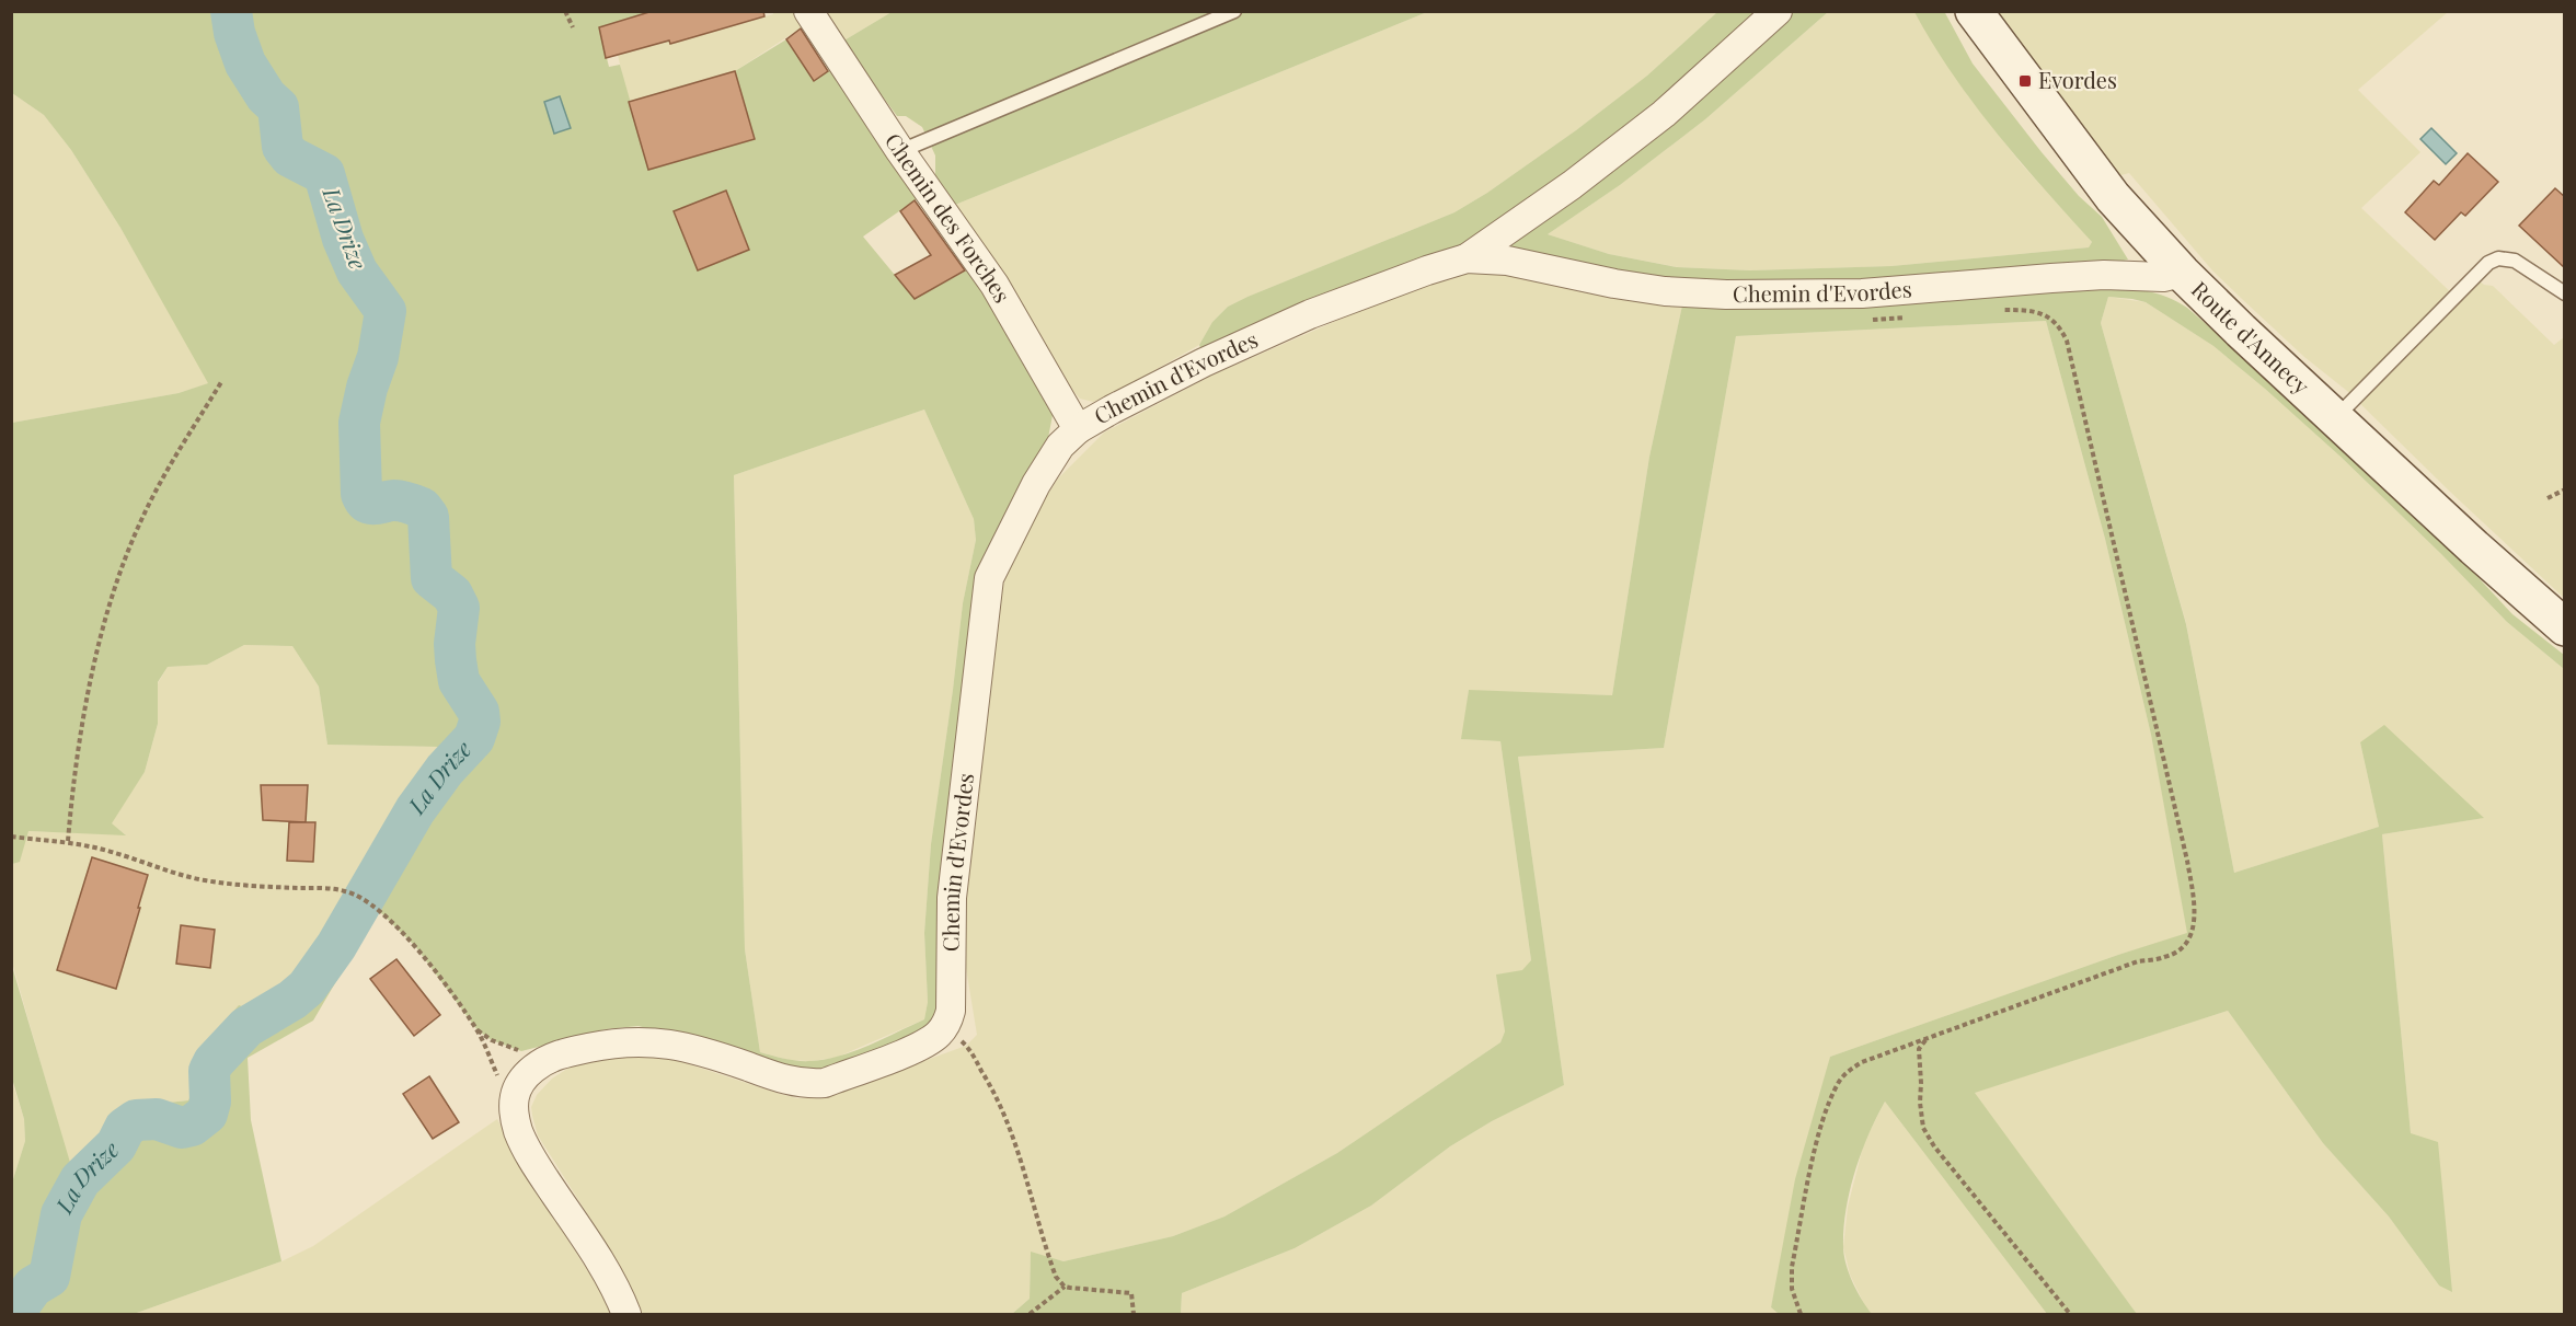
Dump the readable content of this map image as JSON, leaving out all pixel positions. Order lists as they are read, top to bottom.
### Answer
{
  "streets": {
    "main road": ["Route d'Annecy"],
    "street": ["Chemin des Forches", "Chemin d'Evordes"]
  },
  "crossings": [
    ["Chemin des Forches", "Chemin d'Evordes"],
    ["Chemin d'Evordes", "Route d'Annecy"]
  ],
  "water": ["La Drize"],
  "places": {
    "transit": ["Evordes"]
  }
}
